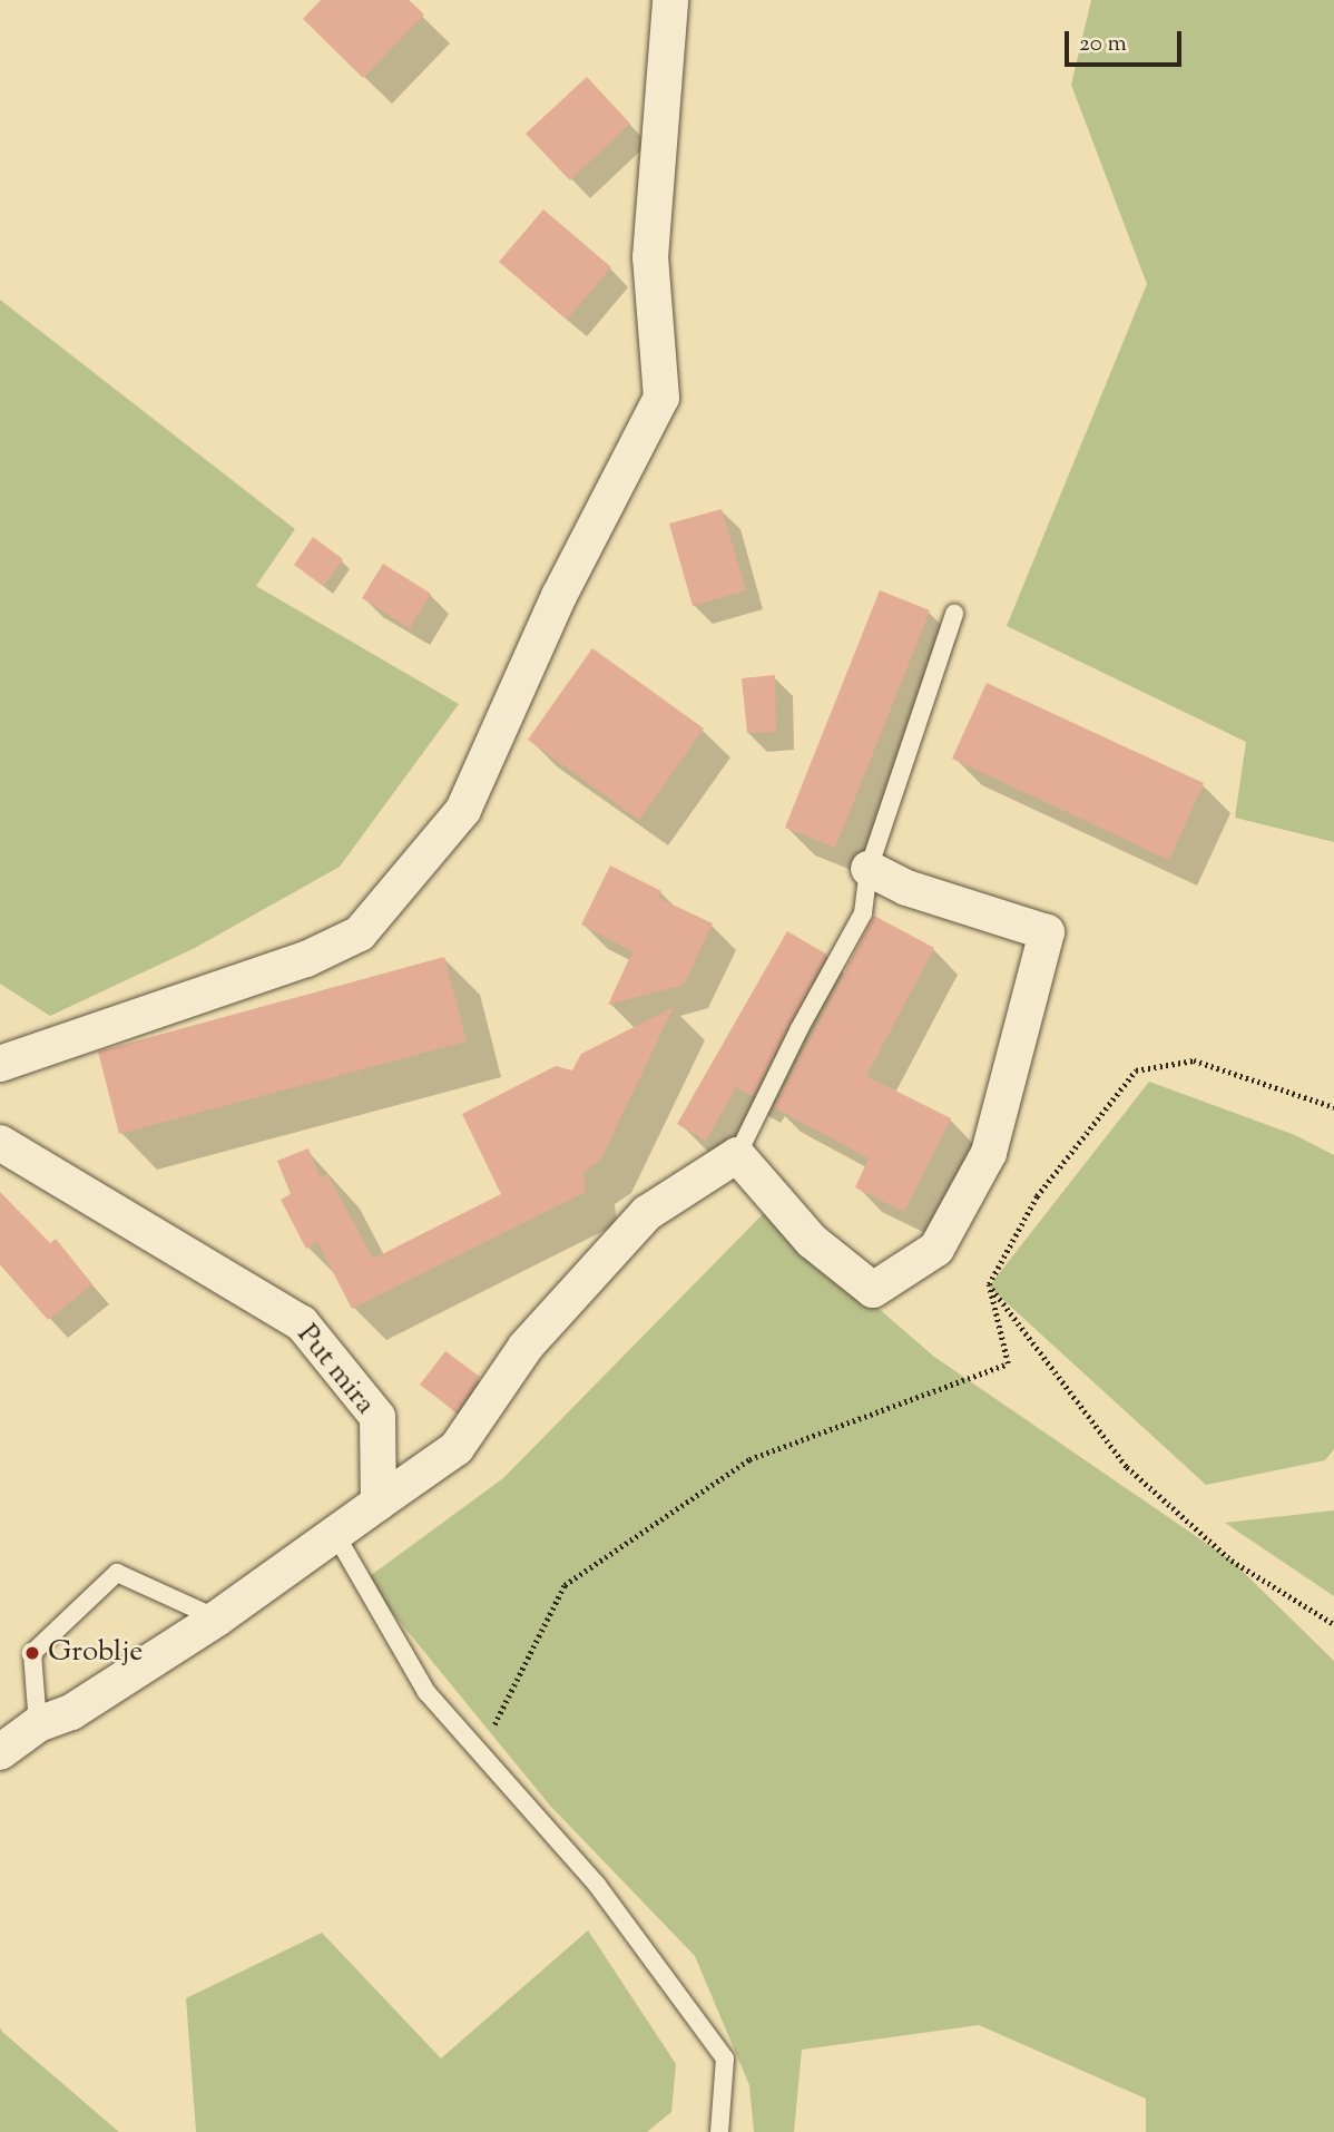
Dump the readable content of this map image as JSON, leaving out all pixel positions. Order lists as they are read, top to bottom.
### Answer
{
  "streets": {
    "street": ["Put mira"]
  },
  "places": ["Groblje"],
  "scale_bar": "20 m"
}
